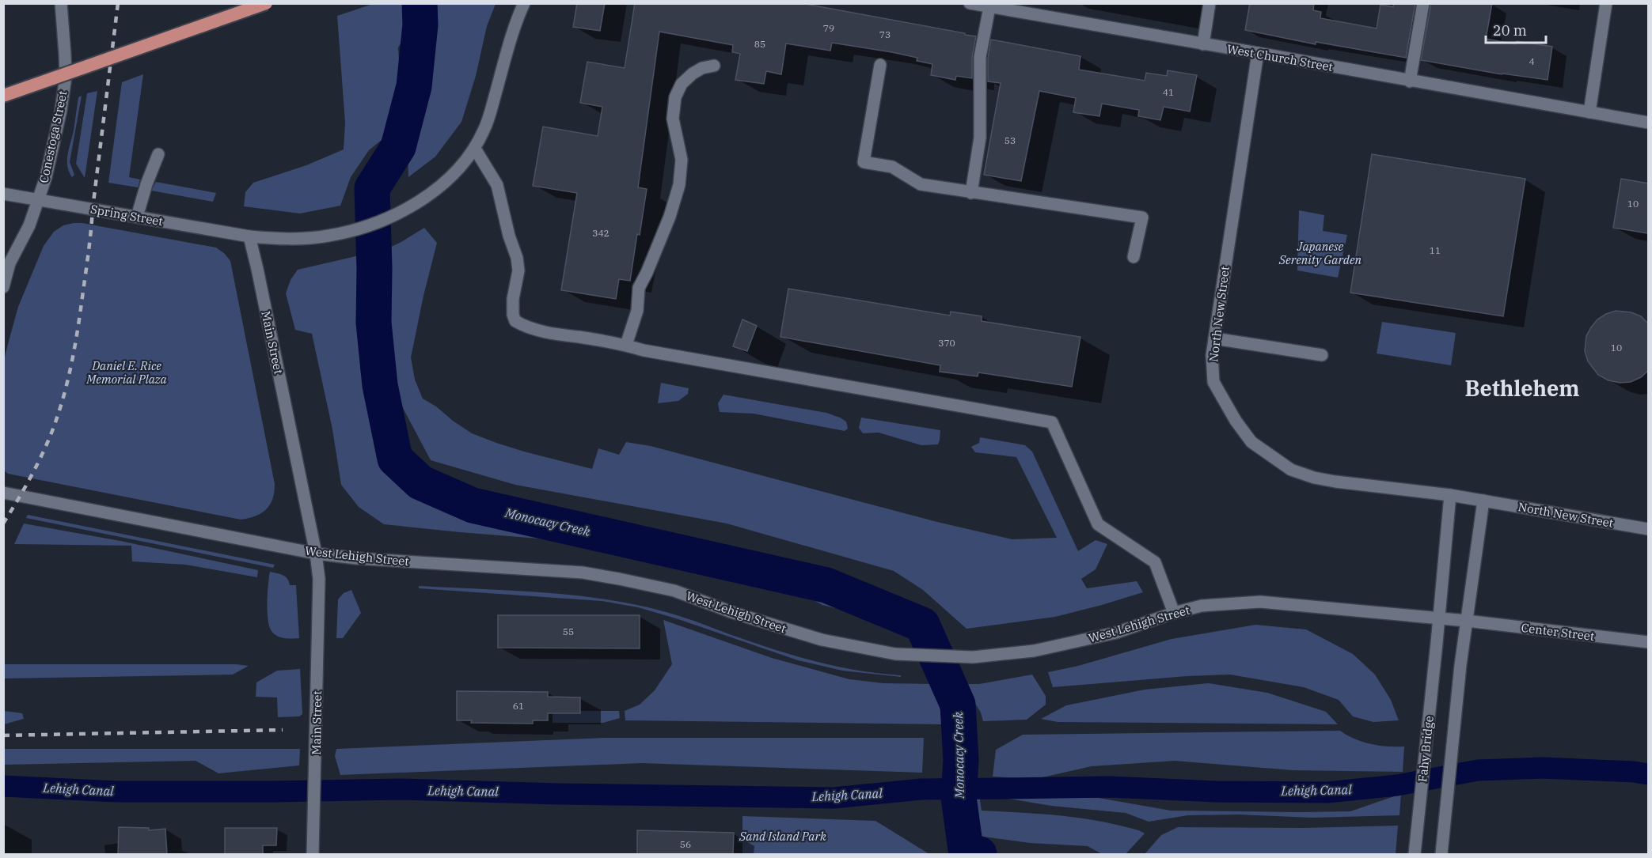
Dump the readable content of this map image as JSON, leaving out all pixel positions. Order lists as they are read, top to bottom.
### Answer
{
  "streets": {
    "street": [
      "West Church Street",
      "Conestoga Street",
      "Spring Street",
      "North New Street",
      "Main Street",
      "West Lehigh Street",
      "Center Street",
      "Fahy Bridge"
    ]
  },
  "crossings": [
    ["West Church Street", "North New Street"],
    ["Conestoga Street", "Spring Street"],
    ["Spring Street", "Main Street"],
    ["Main Street", "West Lehigh Street"],
    ["West Lehigh Street", "Center Street"],
    ["West Lehigh Street", "Fahy Bridge"]
  ],
  "districts": ["Bethlehem"],
  "water": ["Monocacy Creek", "Lehigh Canal"],
  "parks": ["Japanese Serenity Garden", "Daniel E. Rice Memorial Plaza", "Sand Island Park"],
  "house_numbers": [
    "79",
    "73",
    "85",
    "4",
    "41",
    "53",
    "10",
    "342",
    "11",
    "370",
    "10",
    "55",
    "61",
    "56"
  ],
  "scale_bar": "20 m"
}
